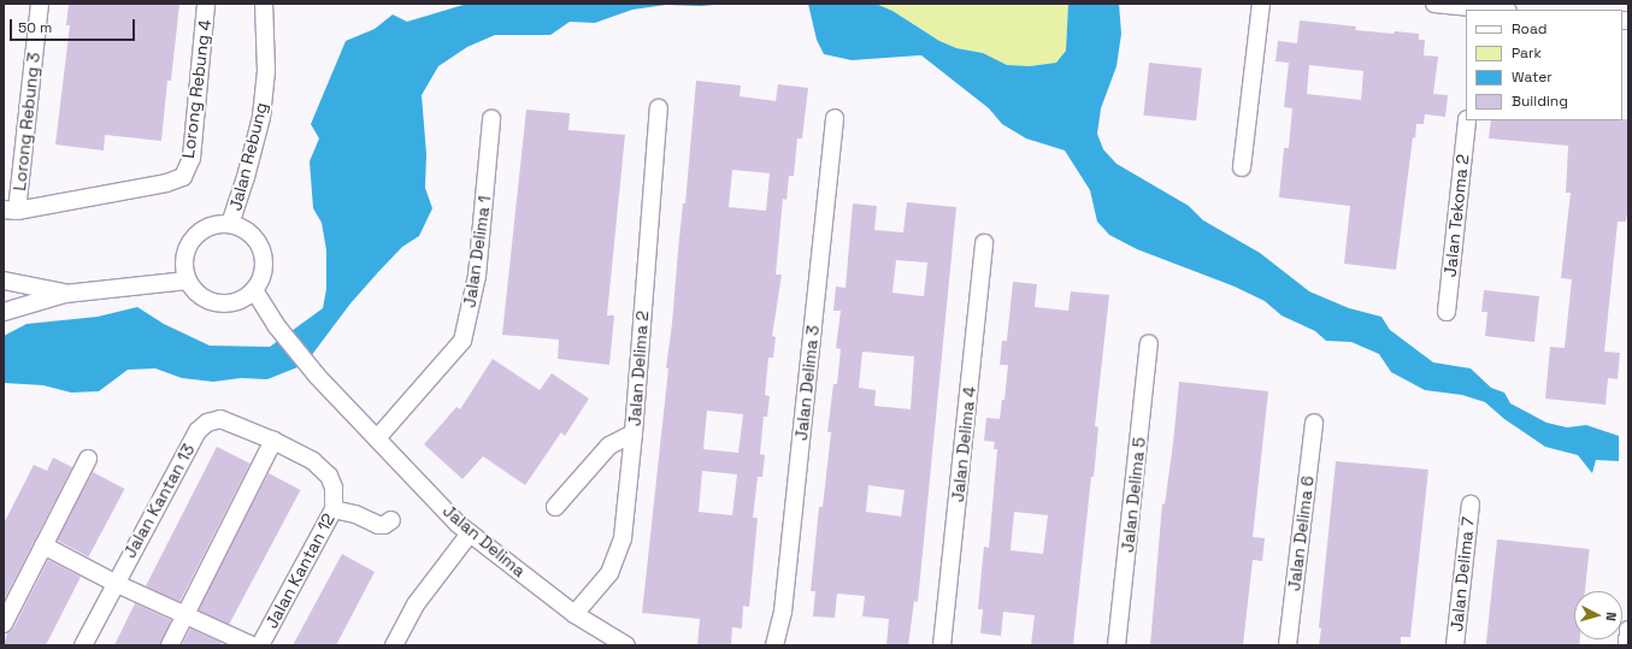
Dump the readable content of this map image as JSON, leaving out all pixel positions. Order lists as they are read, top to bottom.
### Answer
{
  "streets": {
    "street": [
      "Lorong Rebung 4",
      "Lorong Rebung 3",
      "Jalan Rebung",
      "Jalan Tekoma 2",
      "Jalan Delima 1",
      "Jalan Delima 2",
      "Jalan Delima 3",
      "Jalan Delima 4",
      "Jalan Delima 5",
      "Jalan Kantan 13",
      "Jalan Delima 6",
      "Jalan Delima",
      "Jalan Kantan 12",
      "Jalan Delima 7"
    ]
  },
  "crossings": [
    ["Lorong Rebung 4", "Lorong Rebung 3"],
    ["Jalan Rebung", "Jalan Delima"],
    ["Jalan Delima 1", "Jalan Delima"],
    ["Jalan Delima 2", "Jalan Delima"],
    ["Jalan Kantan 13", "Jalan Kantan 12"]
  ],
  "legend": [
    "Road",
    "Park",
    "Water",
    "Building"
  ],
  "scale_bar": "50 m",
  "north": "right"
}
